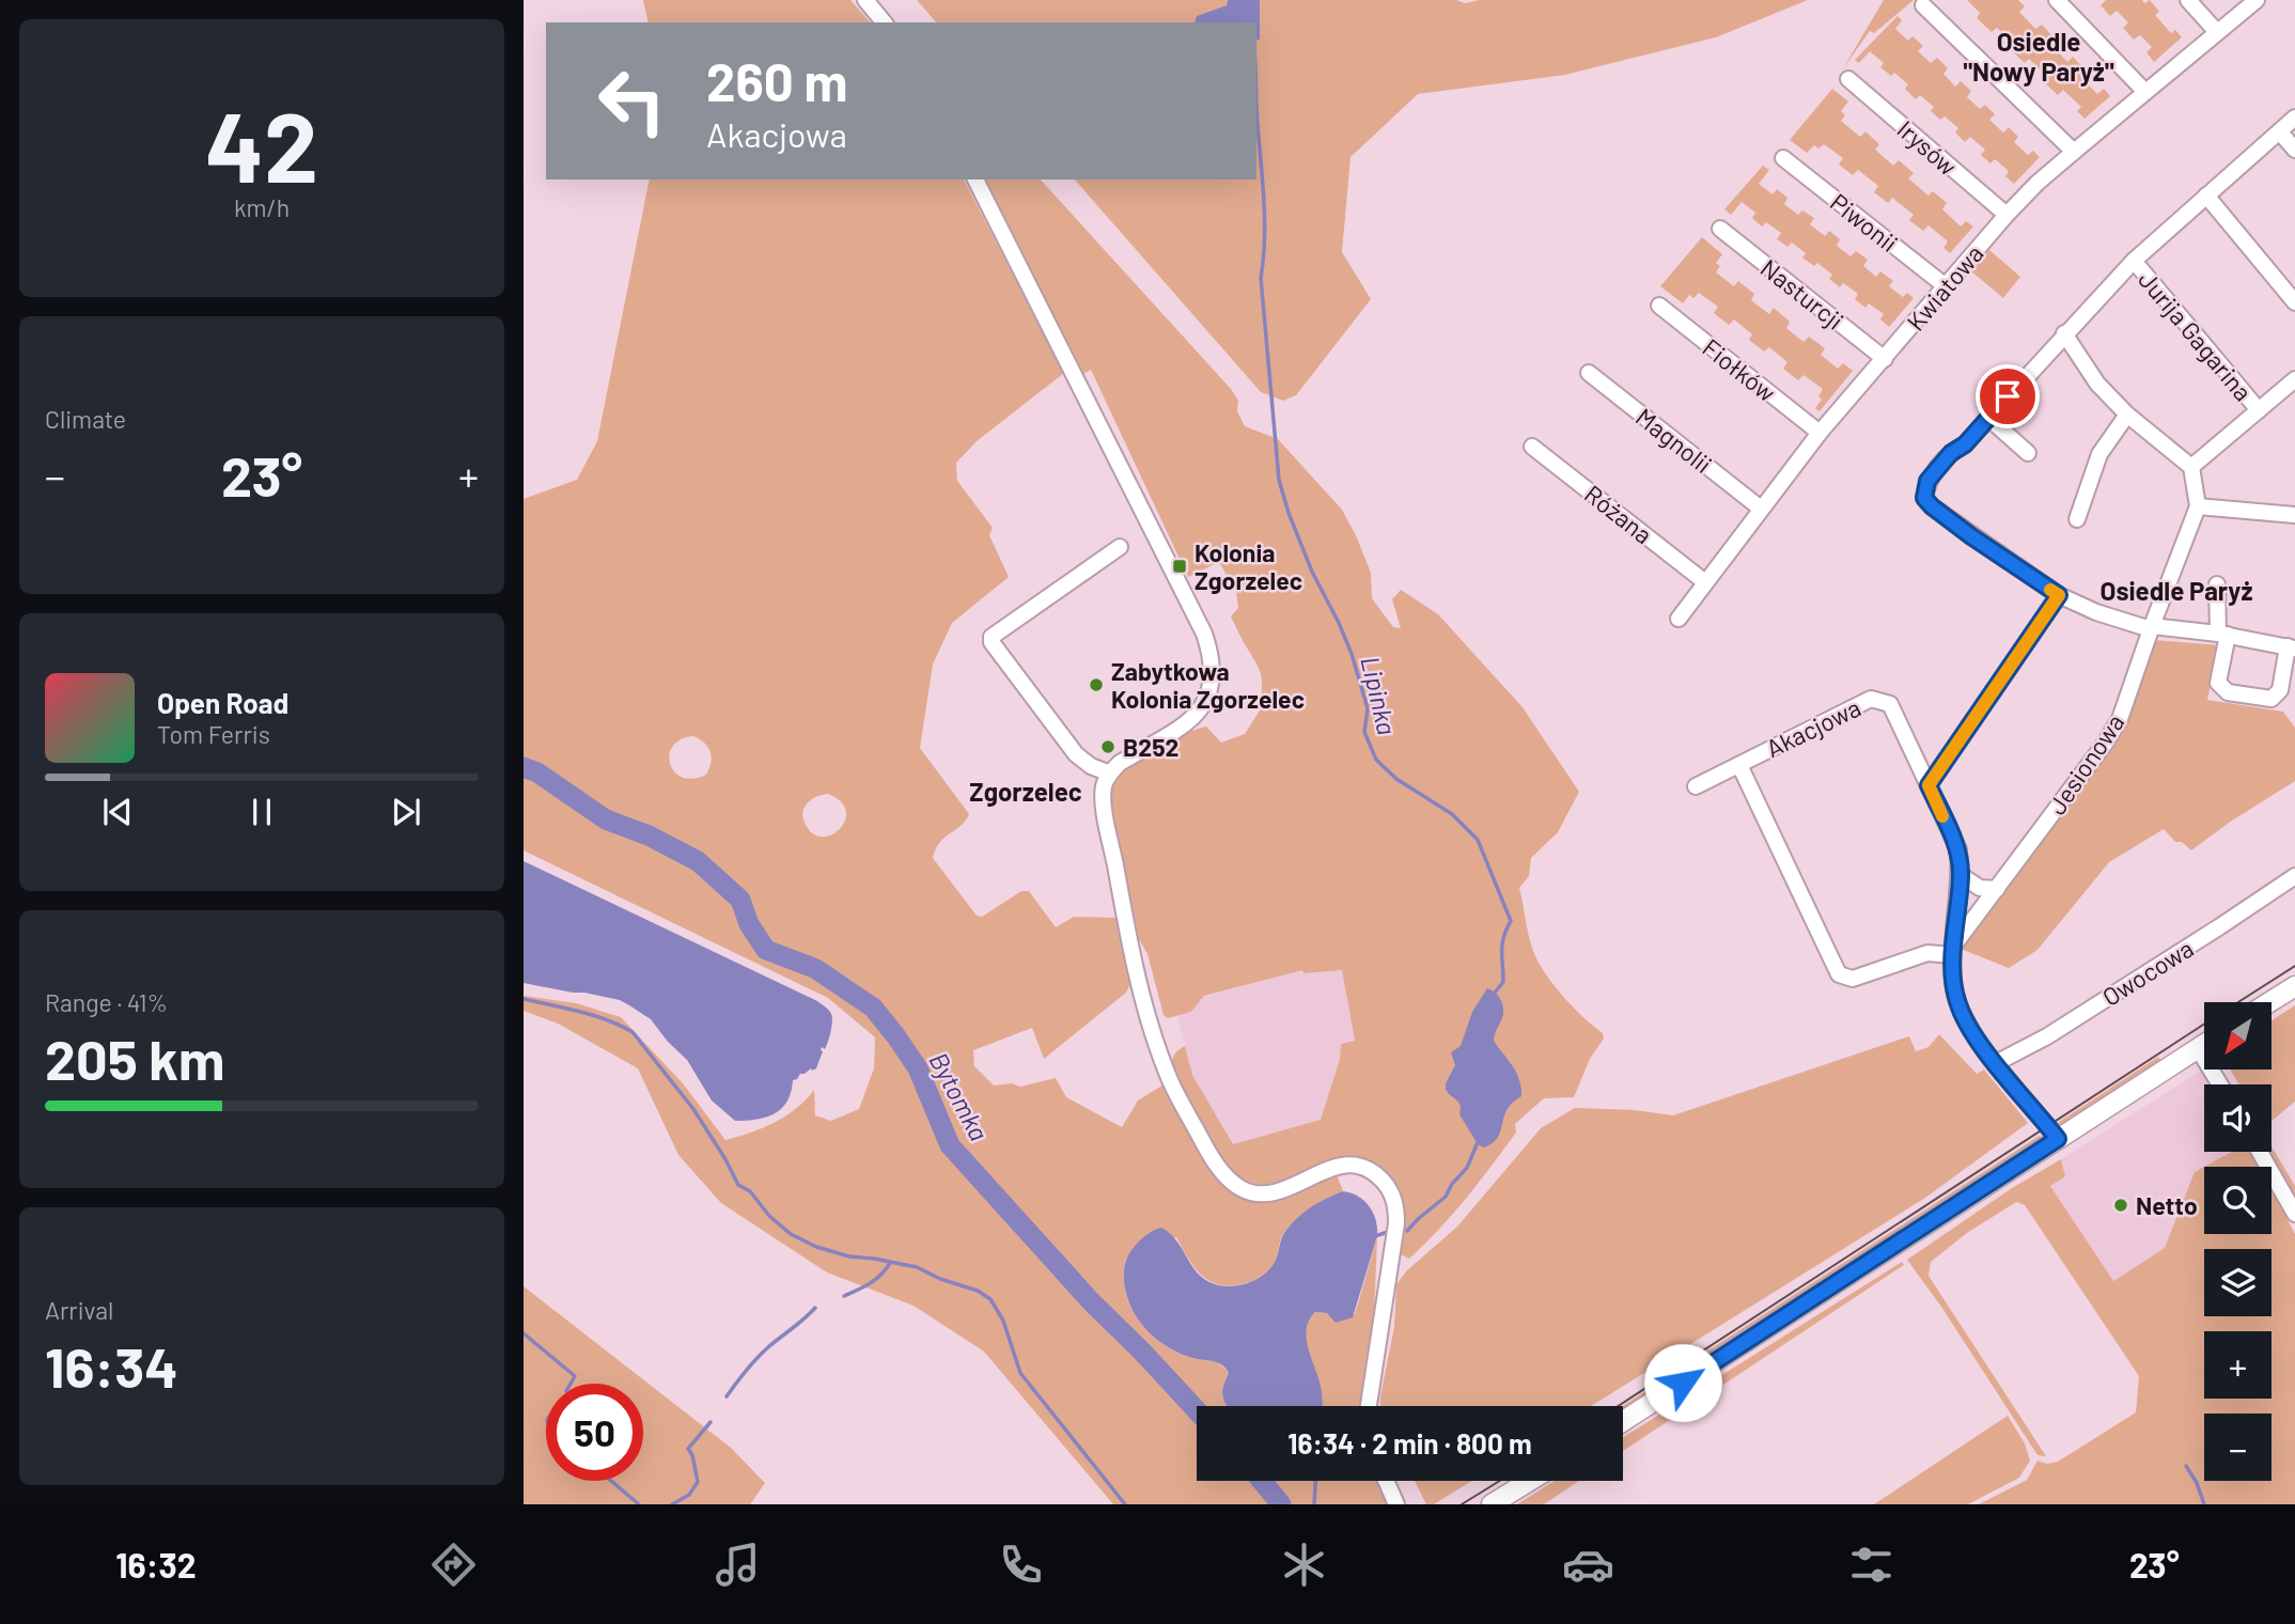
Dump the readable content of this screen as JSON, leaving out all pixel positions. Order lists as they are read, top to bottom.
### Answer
{
  "streets": {
    "street": [
      "Irysów",
      "Piwonii",
      "Kwiatowa",
      "Nasturcji",
      "Jurija Gagarina",
      "Fiołków",
      "Magnolii",
      "Różana",
      "Akacjowa",
      "Jesionowa",
      "Owocowa"
    ]
  },
  "crossings": [
    ["Irysów", "Kwiatowa"],
    ["Piwonii", "Kwiatowa"],
    ["Kwiatowa", "Nasturcji"],
    ["Kwiatowa", "Fiołków"],
    ["Kwiatowa", "Magnolii"],
    ["Kwiatowa", "Różana"],
    ["Akacjowa", "Jesionowa"],
    ["Akacjowa", "Owocowa"]
  ],
  "districts": ["Osiedle \"Nowy Paryż\"", "Osiedle Paryż", "Zgorzelec"],
  "water": ["Lipinka", "Bytomka"],
  "places": {
    "transit": ["Kolonia Zgorzelec"],
    "other": ["Zabytkowa Kolonia Zgorzelec", "B252", "Netto"]
  },
  "north": "bottom left",
  "page": {
    "tile": [
      ["42", "km/h"],
      "Climate",
      ["Range · 41%", "205 km"],
      ["Arrival", "16:34"]
    ],
    "turn": ["260 m", "Akacjowa"],
    "heat": ["−", "23°", "+"],
    "song": ["Open Road", "Tom Ferris"],
    "map_buttons": ["+", "−"],
    "limit": "50",
    "trip": "16:34 · 2 min · 800 m",
    "tabs": ["16:32", "23°"]
  }
}
